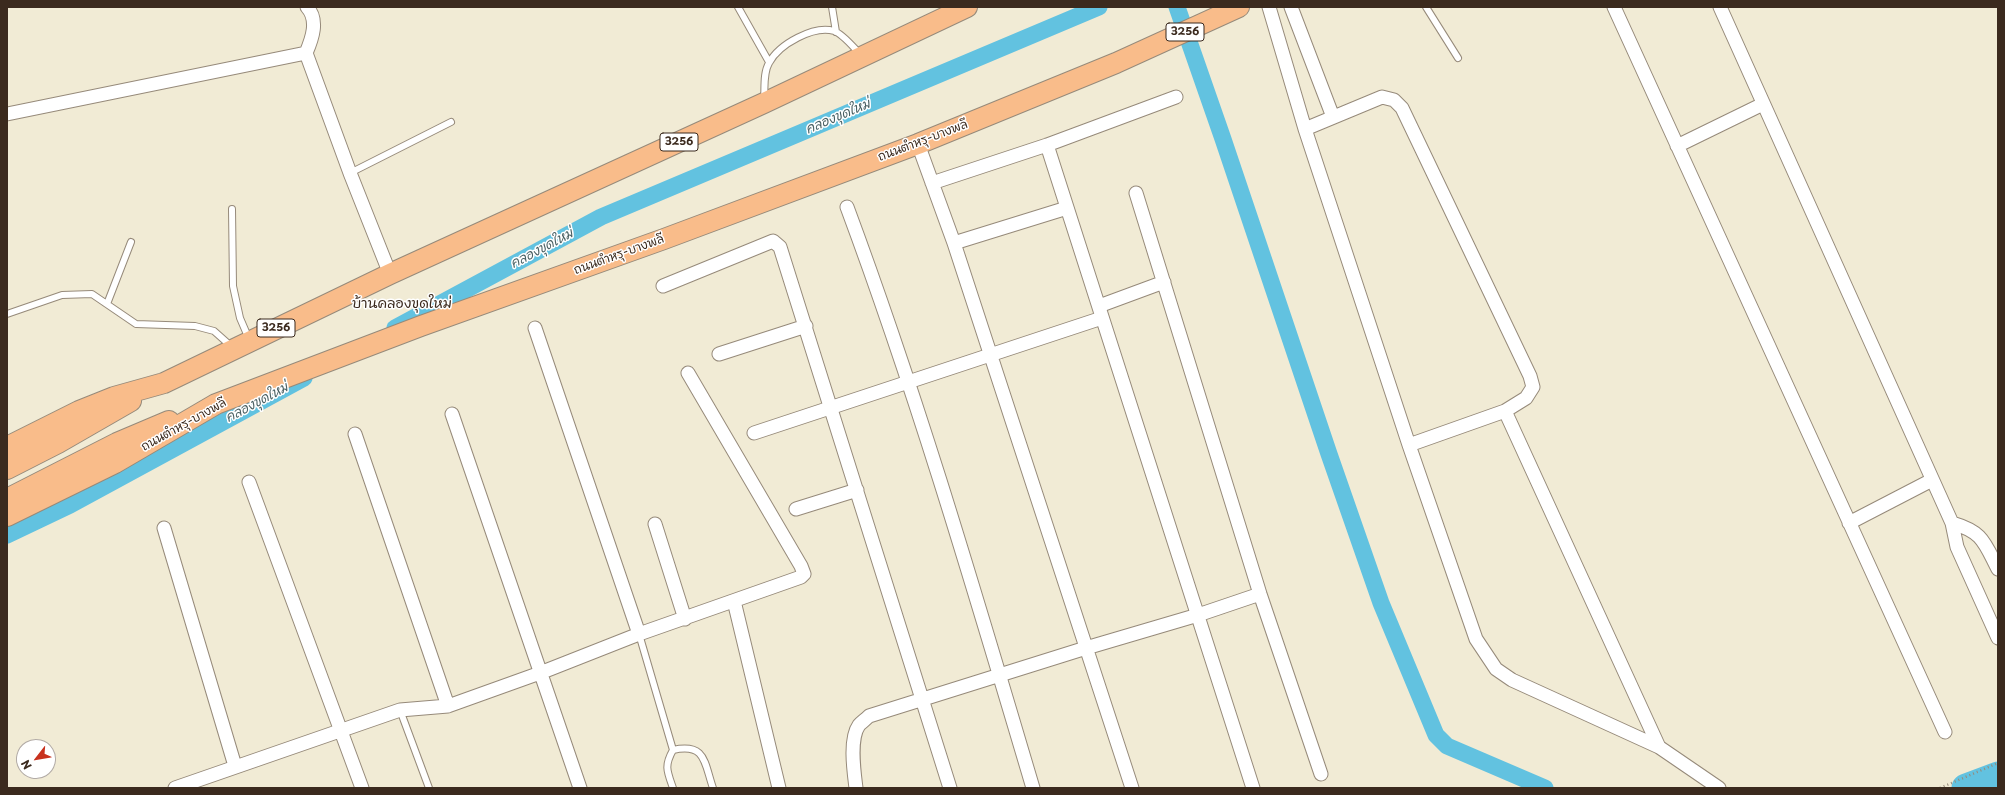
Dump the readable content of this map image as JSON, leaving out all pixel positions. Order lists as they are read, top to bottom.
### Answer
{
  "streets": {
    "main road": ["3256", "ถนนตำหรุ-บางพลี"]
  },
  "crossings": [
    ["3256", "ถนนตำหรุ-บางพลี"]
  ],
  "districts": ["บ้านคลองขุดใหม่"],
  "water": ["คลองขุดใหม่"],
  "north": "bottom left"
}
